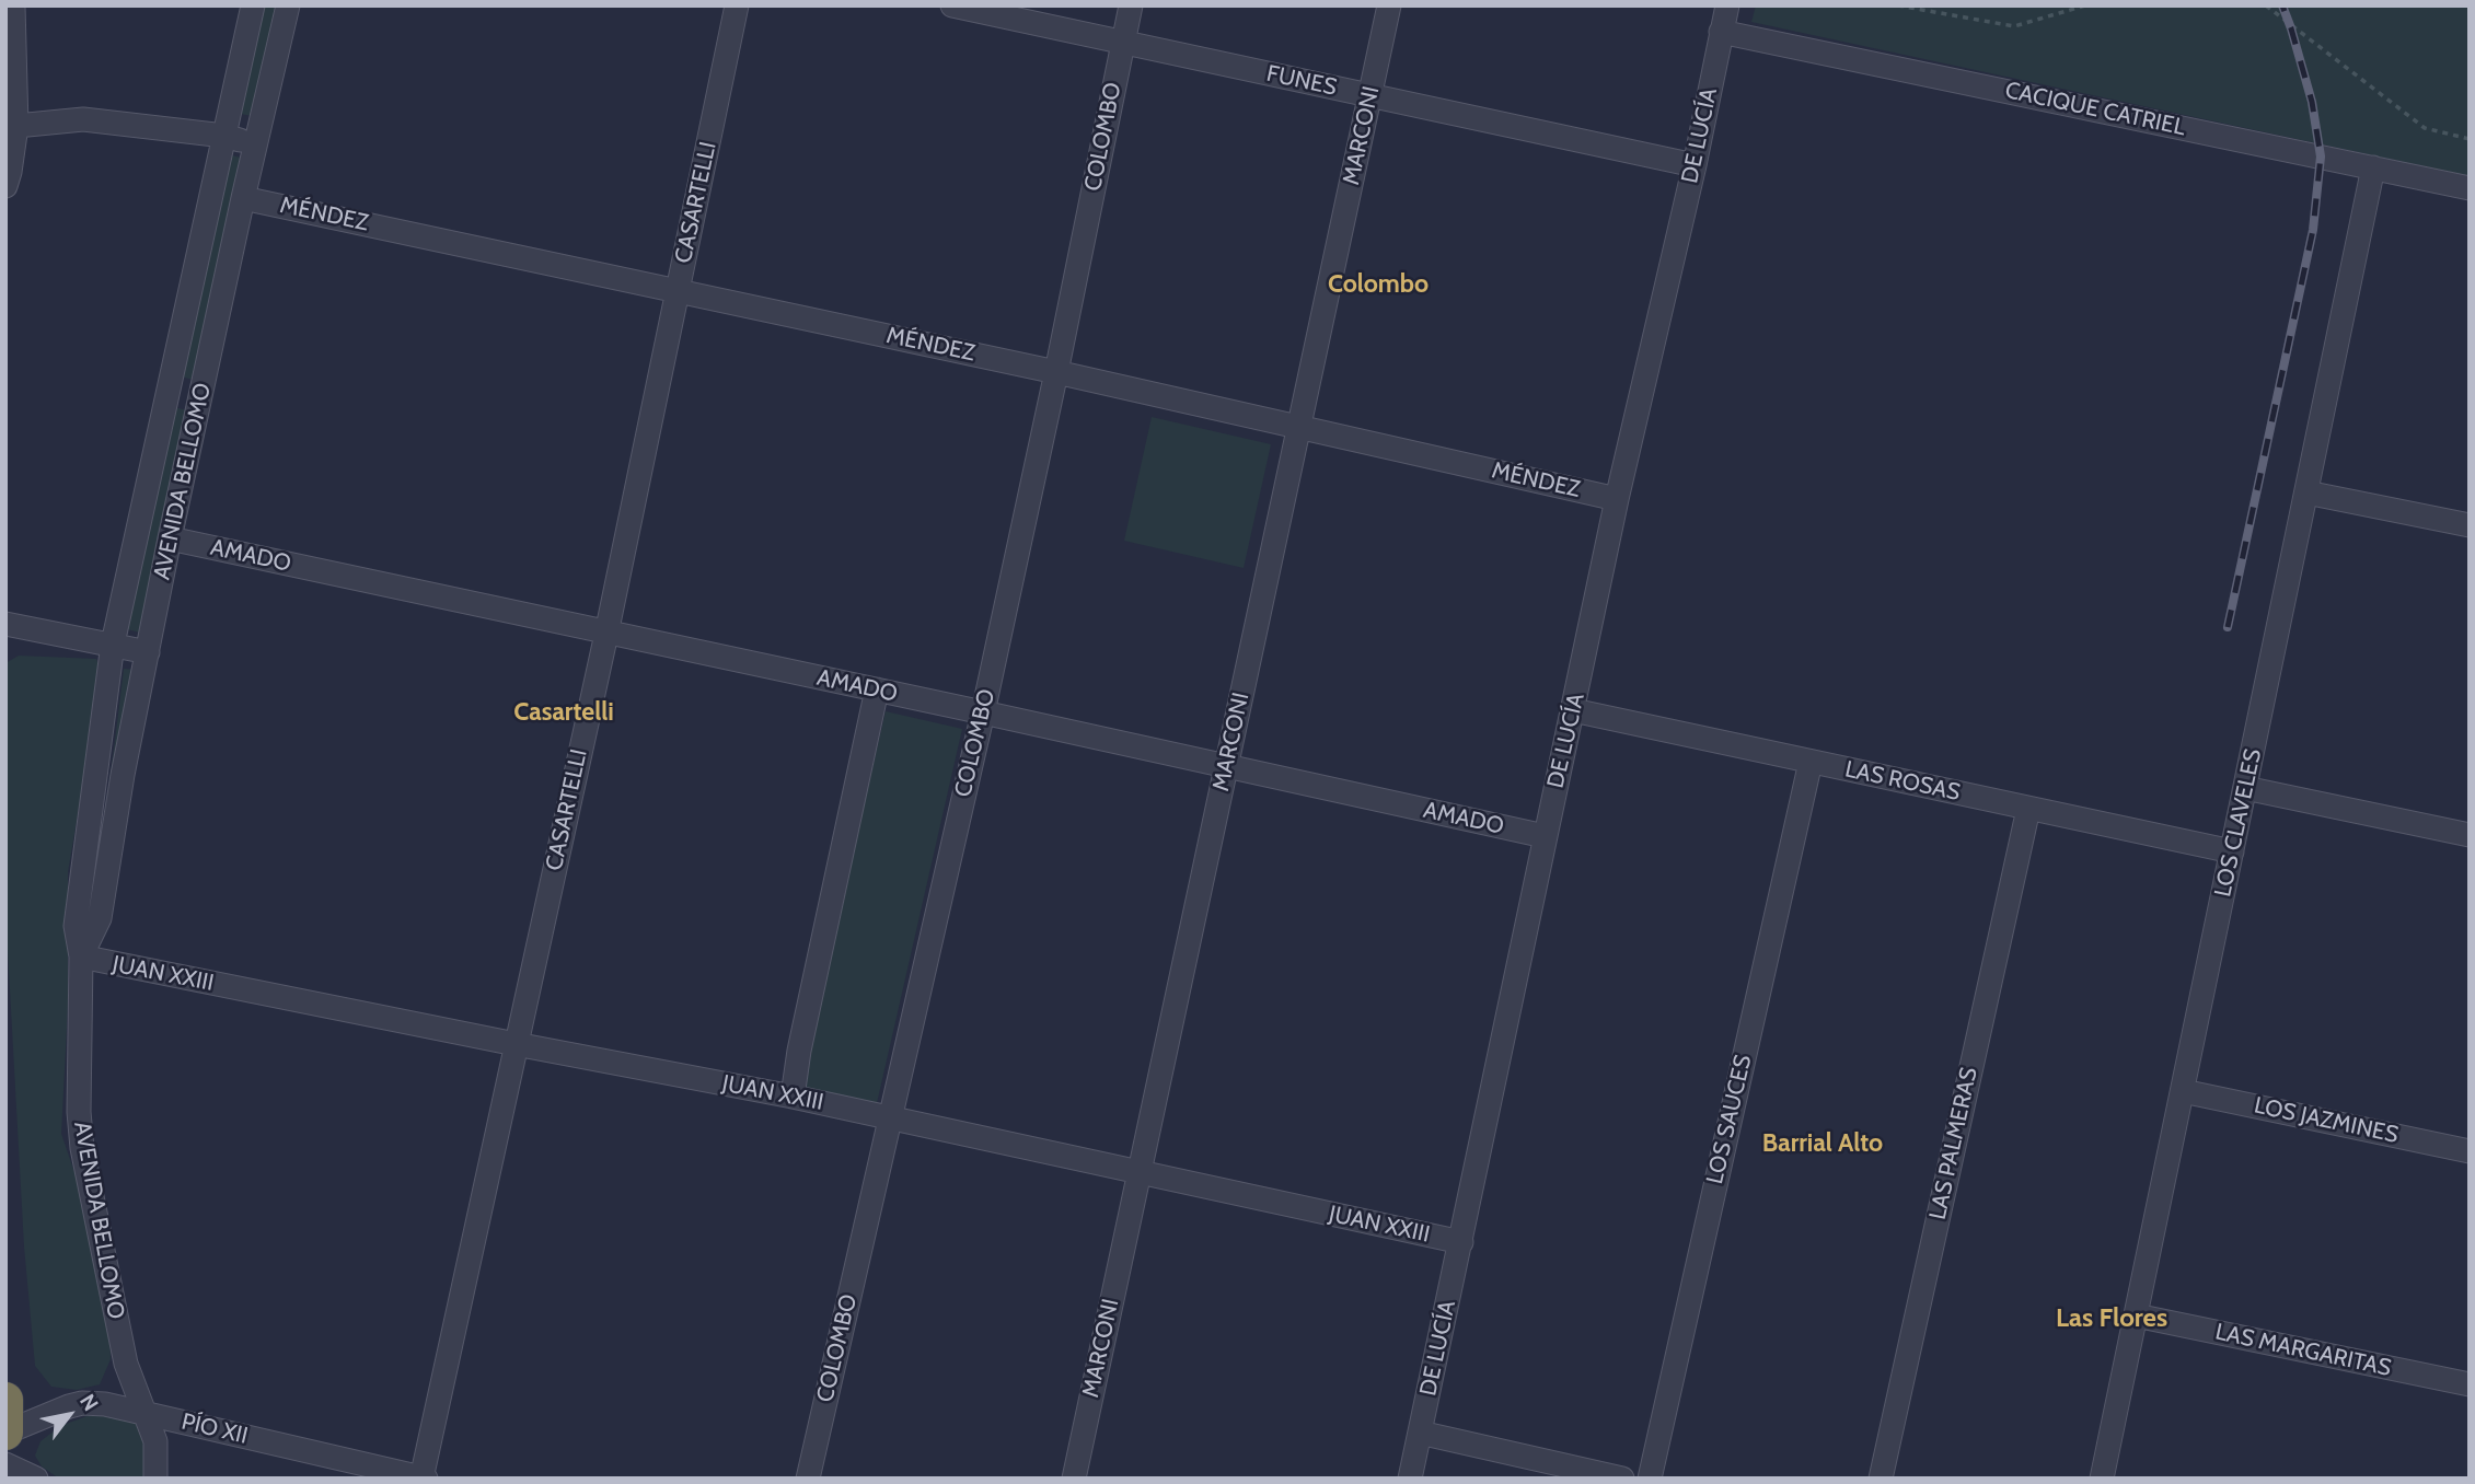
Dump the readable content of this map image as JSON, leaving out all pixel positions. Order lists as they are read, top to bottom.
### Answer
{
  "streets": {
    "street": [
      "FUNES",
      "CACIQUE CATRIEL",
      "MARCONI",
      "DE LUCÍA",
      "COLOMBO",
      "CASARTELLI",
      "MÉNDEZ",
      "AVENIDA BELLOMO",
      "AMADO",
      "LAS ROSAS",
      "LOS CLAVELES",
      "JUAN XXIII",
      "LOS SAUCES",
      "LOS JAZMINES",
      "LAS PALMERAS",
      "LAS MARGARITAS",
      "PÍO XII"
    ]
  },
  "crossings": [
    ["FUNES", "MARCONI"],
    ["FUNES", "DE LUCÍA"],
    ["FUNES", "COLOMBO"],
    ["CACIQUE CATRIEL", "DE LUCÍA"],
    ["CACIQUE CATRIEL", "LOS CLAVELES"],
    ["MARCONI", "MÉNDEZ"],
    ["MARCONI", "AMADO"],
    ["MARCONI", "JUAN XXIII"],
    ["DE LUCÍA", "MÉNDEZ"],
    ["DE LUCÍA", "AMADO"],
    ["DE LUCÍA", "LAS ROSAS"],
    ["DE LUCÍA", "JUAN XXIII"],
    ["COLOMBO", "MÉNDEZ"],
    ["COLOMBO", "AMADO"],
    ["COLOMBO", "JUAN XXIII"],
    ["CASARTELLI", "MÉNDEZ"],
    ["CASARTELLI", "AMADO"],
    ["CASARTELLI", "JUAN XXIII"],
    ["CASARTELLI", "PÍO XII"],
    ["MÉNDEZ", "AVENIDA BELLOMO"],
    ["AVENIDA BELLOMO", "AMADO"],
    ["AVENIDA BELLOMO", "JUAN XXIII"],
    ["AVENIDA BELLOMO", "PÍO XII"],
    ["LAS ROSAS", "LOS CLAVELES"],
    ["LAS ROSAS", "LOS SAUCES"],
    ["LAS ROSAS", "LAS PALMERAS"],
    ["LOS CLAVELES", "LOS JAZMINES"],
    ["LOS CLAVELES", "LAS MARGARITAS"]
  ],
  "districts": [
    "Colombo",
    "Casartelli",
    "Barrial Alto",
    "Las Flores"
  ],
  "north": "top right"
}
